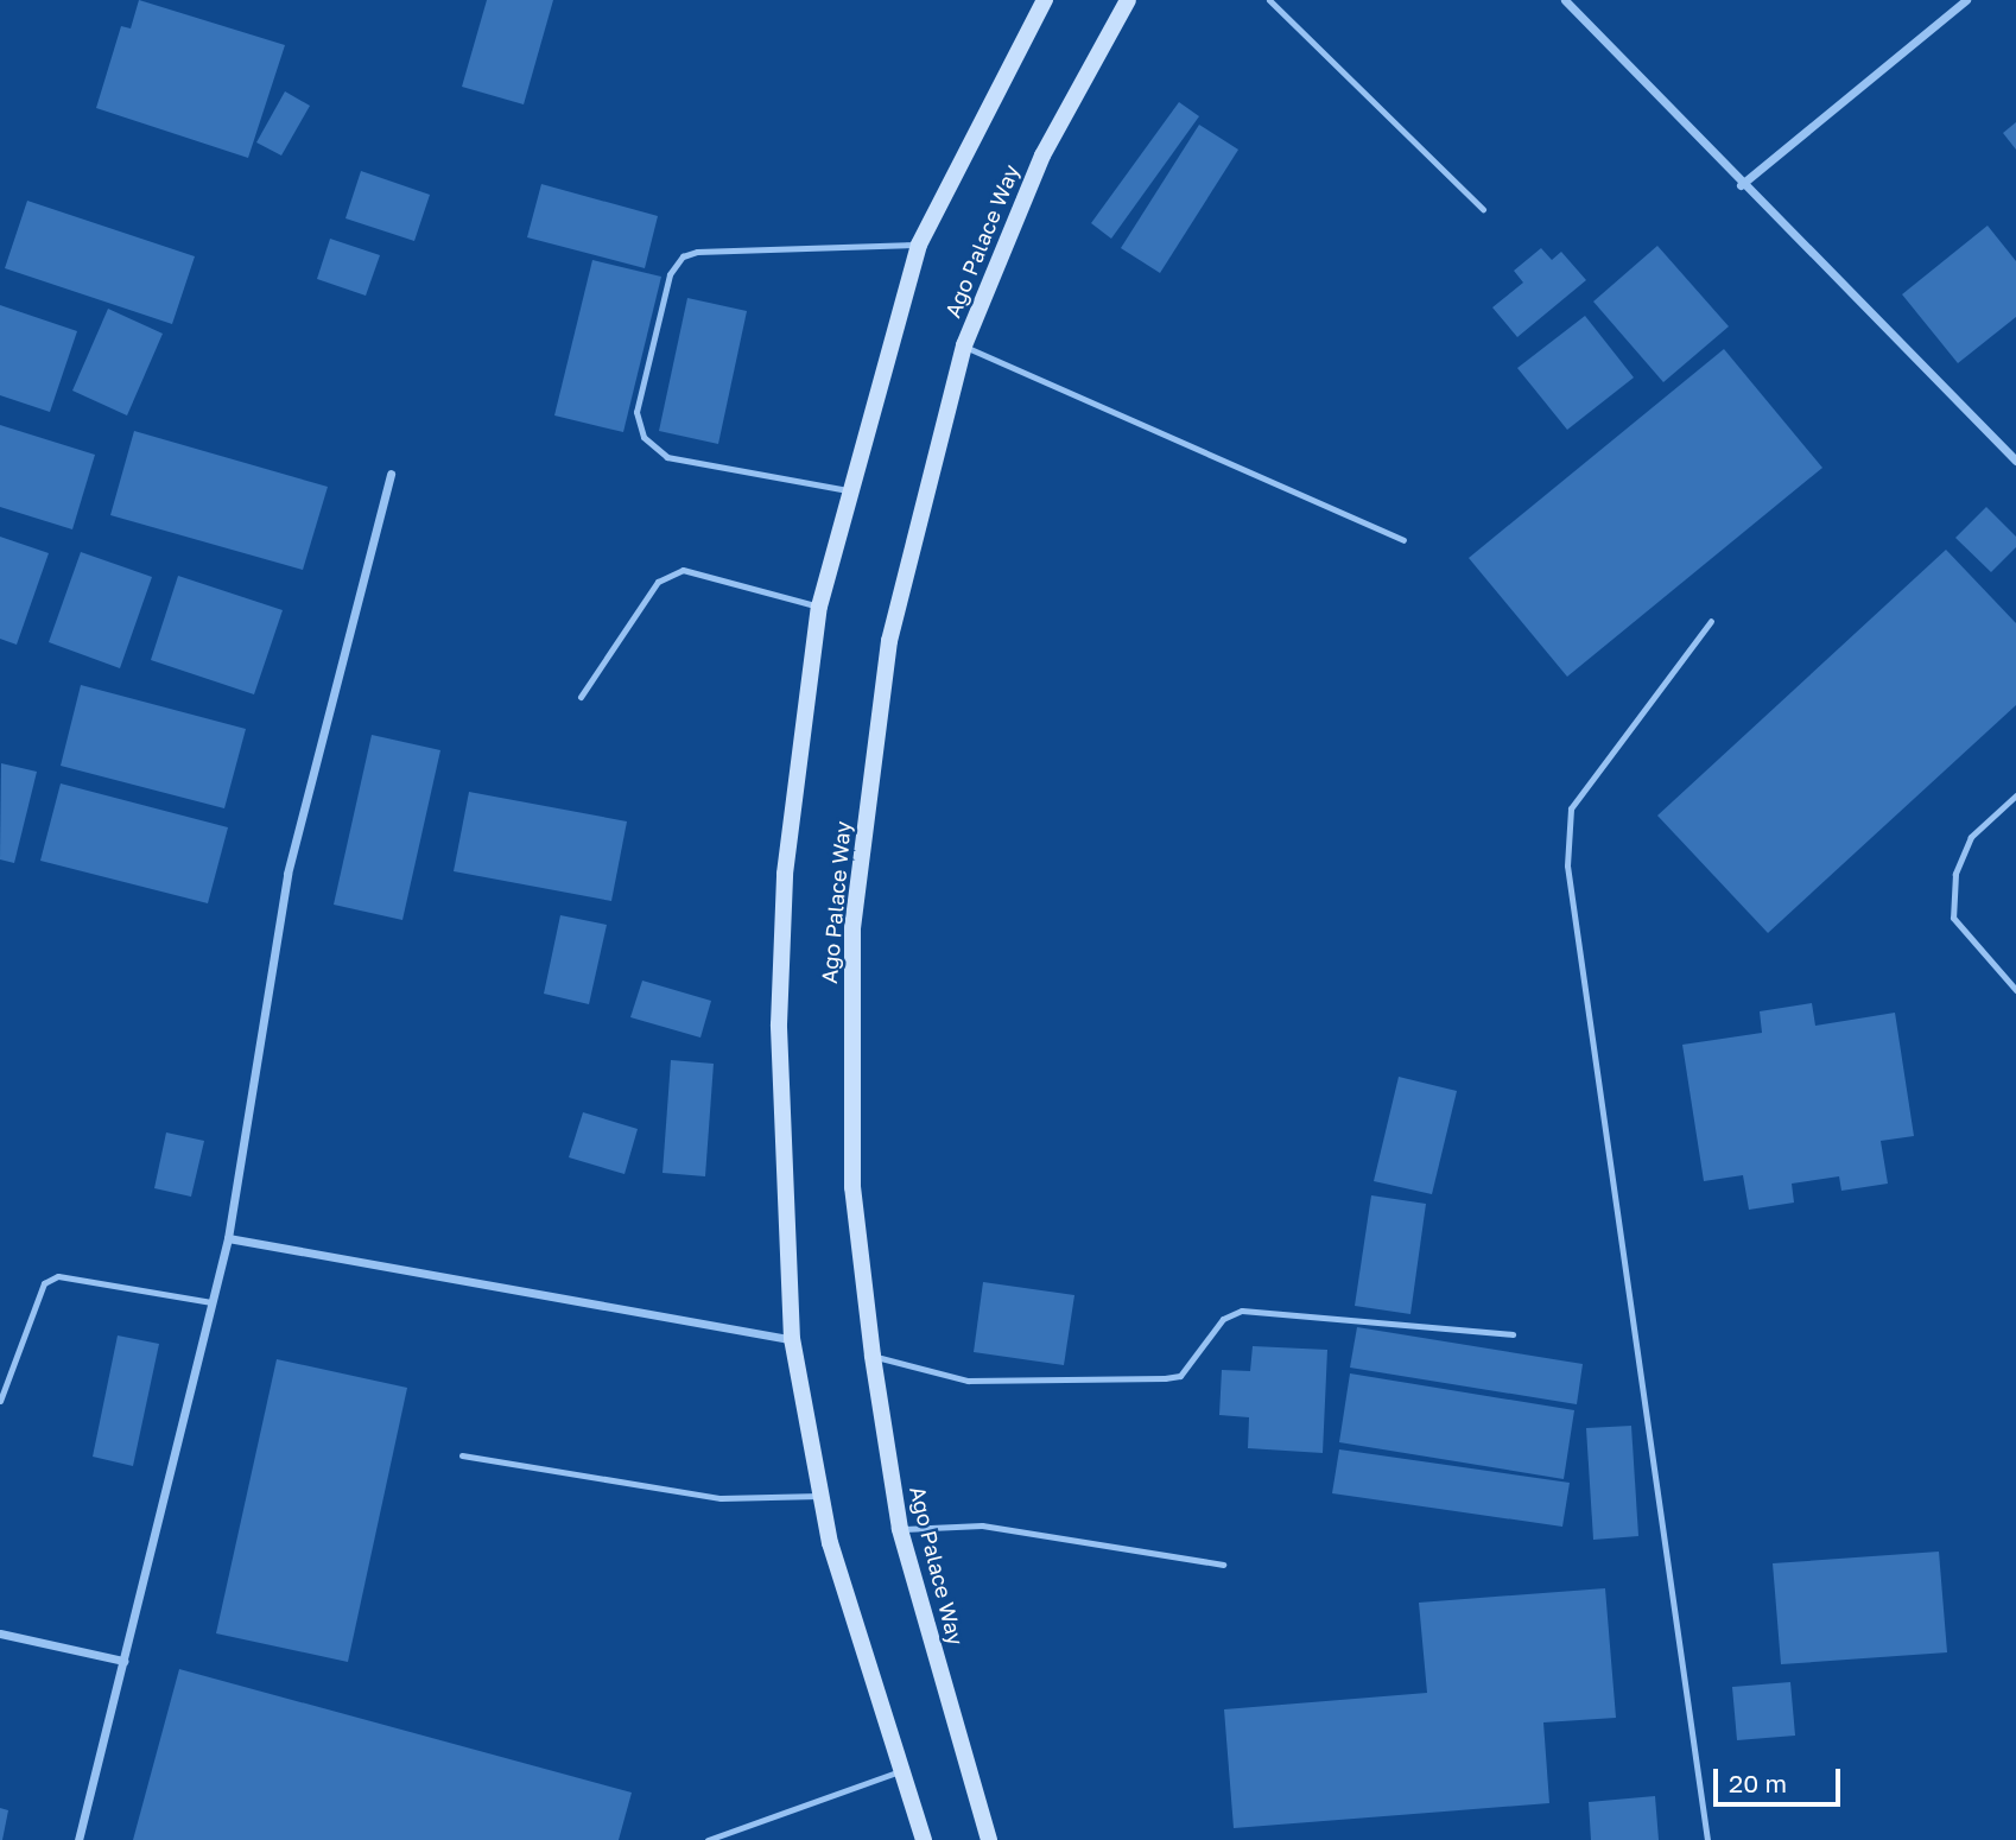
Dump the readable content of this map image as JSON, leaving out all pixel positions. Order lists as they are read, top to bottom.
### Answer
{
  "streets": {
    "main road": ["Ago Palace Way"]
  },
  "scale_bar": "20 m"
}
